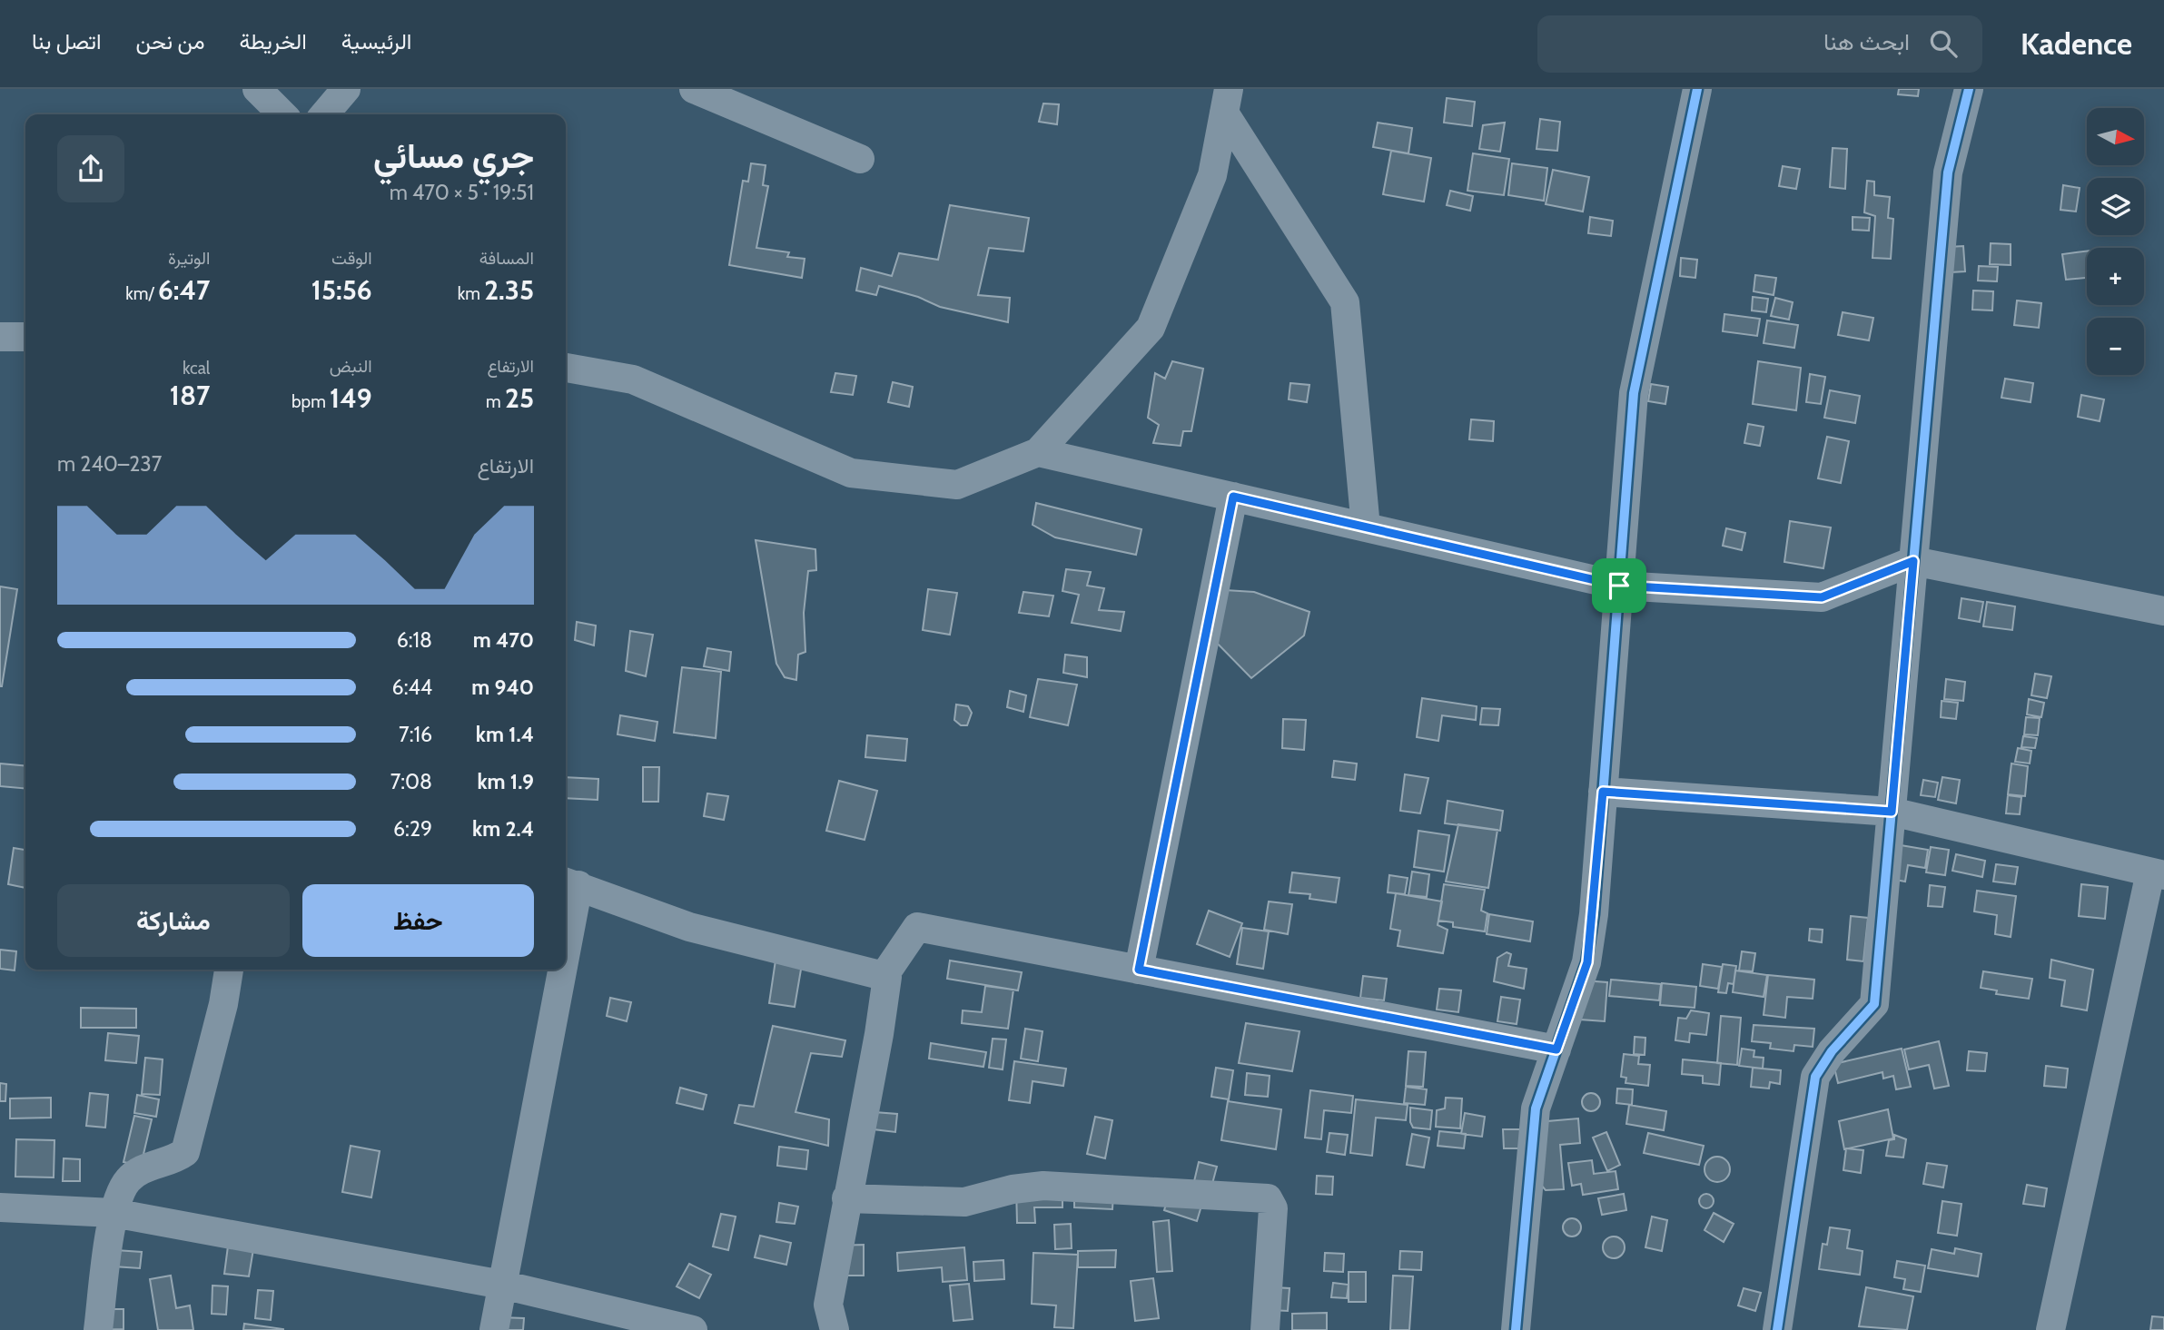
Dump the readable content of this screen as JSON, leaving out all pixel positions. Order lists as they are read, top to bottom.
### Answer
{
  "north": "right",
  "page": {
    "header": "Kadence",
    "search": "ابحث هنا",
    "nav": [
      "الرئيسية",
      "الخريطة",
      "من نحن",
      "اتصل بنا"
    ],
    "map_buttons": ["+", "−"],
    "heading": ["جري مسائي", "19:51 · 5 × 470 m"],
    "stats": [
      ["المسافة", "2.35 km"],
      ["الوقت", "15:56"],
      ["الوتيرة", "6:47 /km"],
      ["الارتفاع", "25 m"],
      ["النبض", "149 bpm"],
      ["kcal", "187"]
    ],
    "chart": ["الارتفاع", "237–240 m"],
    "list": [
      {
        "name": "470 m",
        "note": "6:18"
      },
      {
        "name": "940 m",
        "note": "6:44"
      },
      {
        "name": "1.4 km",
        "note": "7:16"
      },
      {
        "name": "1.9 km",
        "note": "7:08"
      },
      {
        "name": "2.4 km",
        "note": "6:29"
      }
    ],
    "buttons": ["حفظ", "مشاركة"]
  }
}
